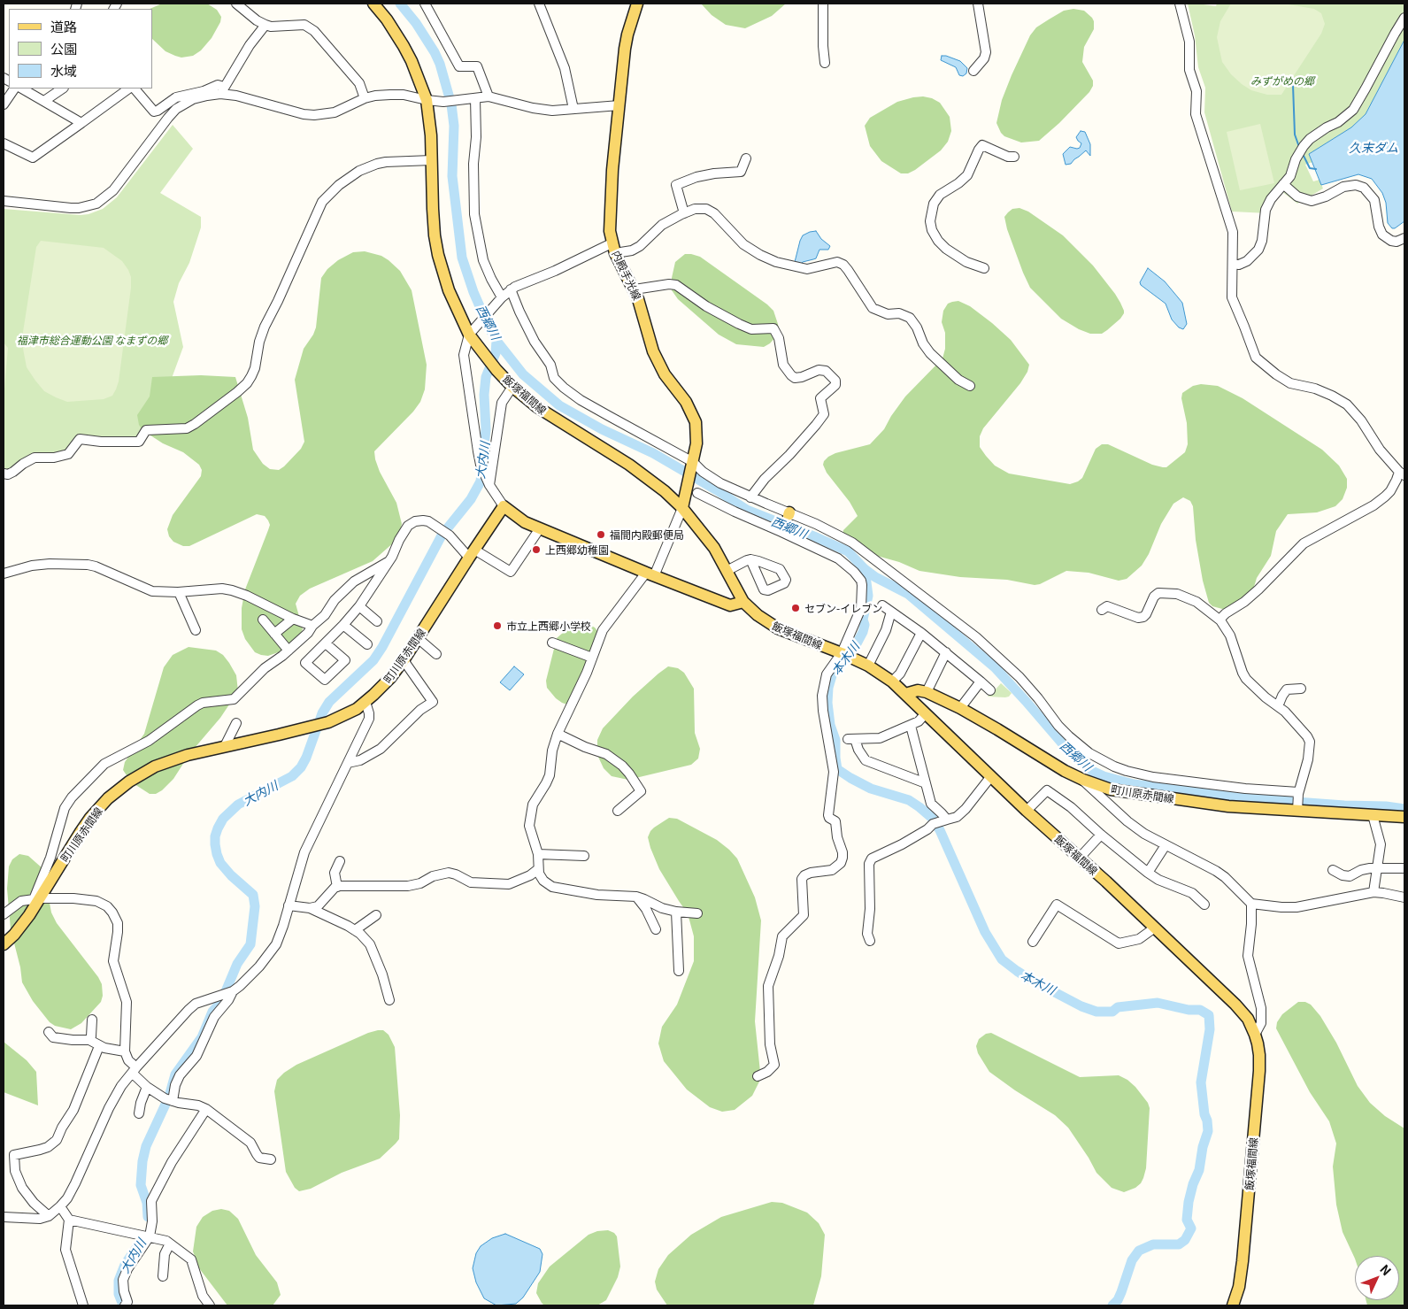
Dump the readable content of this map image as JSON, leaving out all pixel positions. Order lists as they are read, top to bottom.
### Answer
{
  "streets": {
    "main road": ["内殿手光線", "飯塚福間線", "町川原赤間線"]
  },
  "crossings": [
    ["内殿手光線", "飯塚福間線"]
  ],
  "water": [
    "久末ダム",
    "西郷川",
    "大内川",
    "本木川"
  ],
  "parks": ["みずがめの郷", "福津市総合運動公園 なまずの郷"],
  "places": [
    "福間内殿郵便局",
    "上西郷幼稚園",
    "セブン-イレブン",
    "市立上西郷小学校"
  ],
  "legend": ["道路", "公園", "水域"],
  "north": "top right"
}
